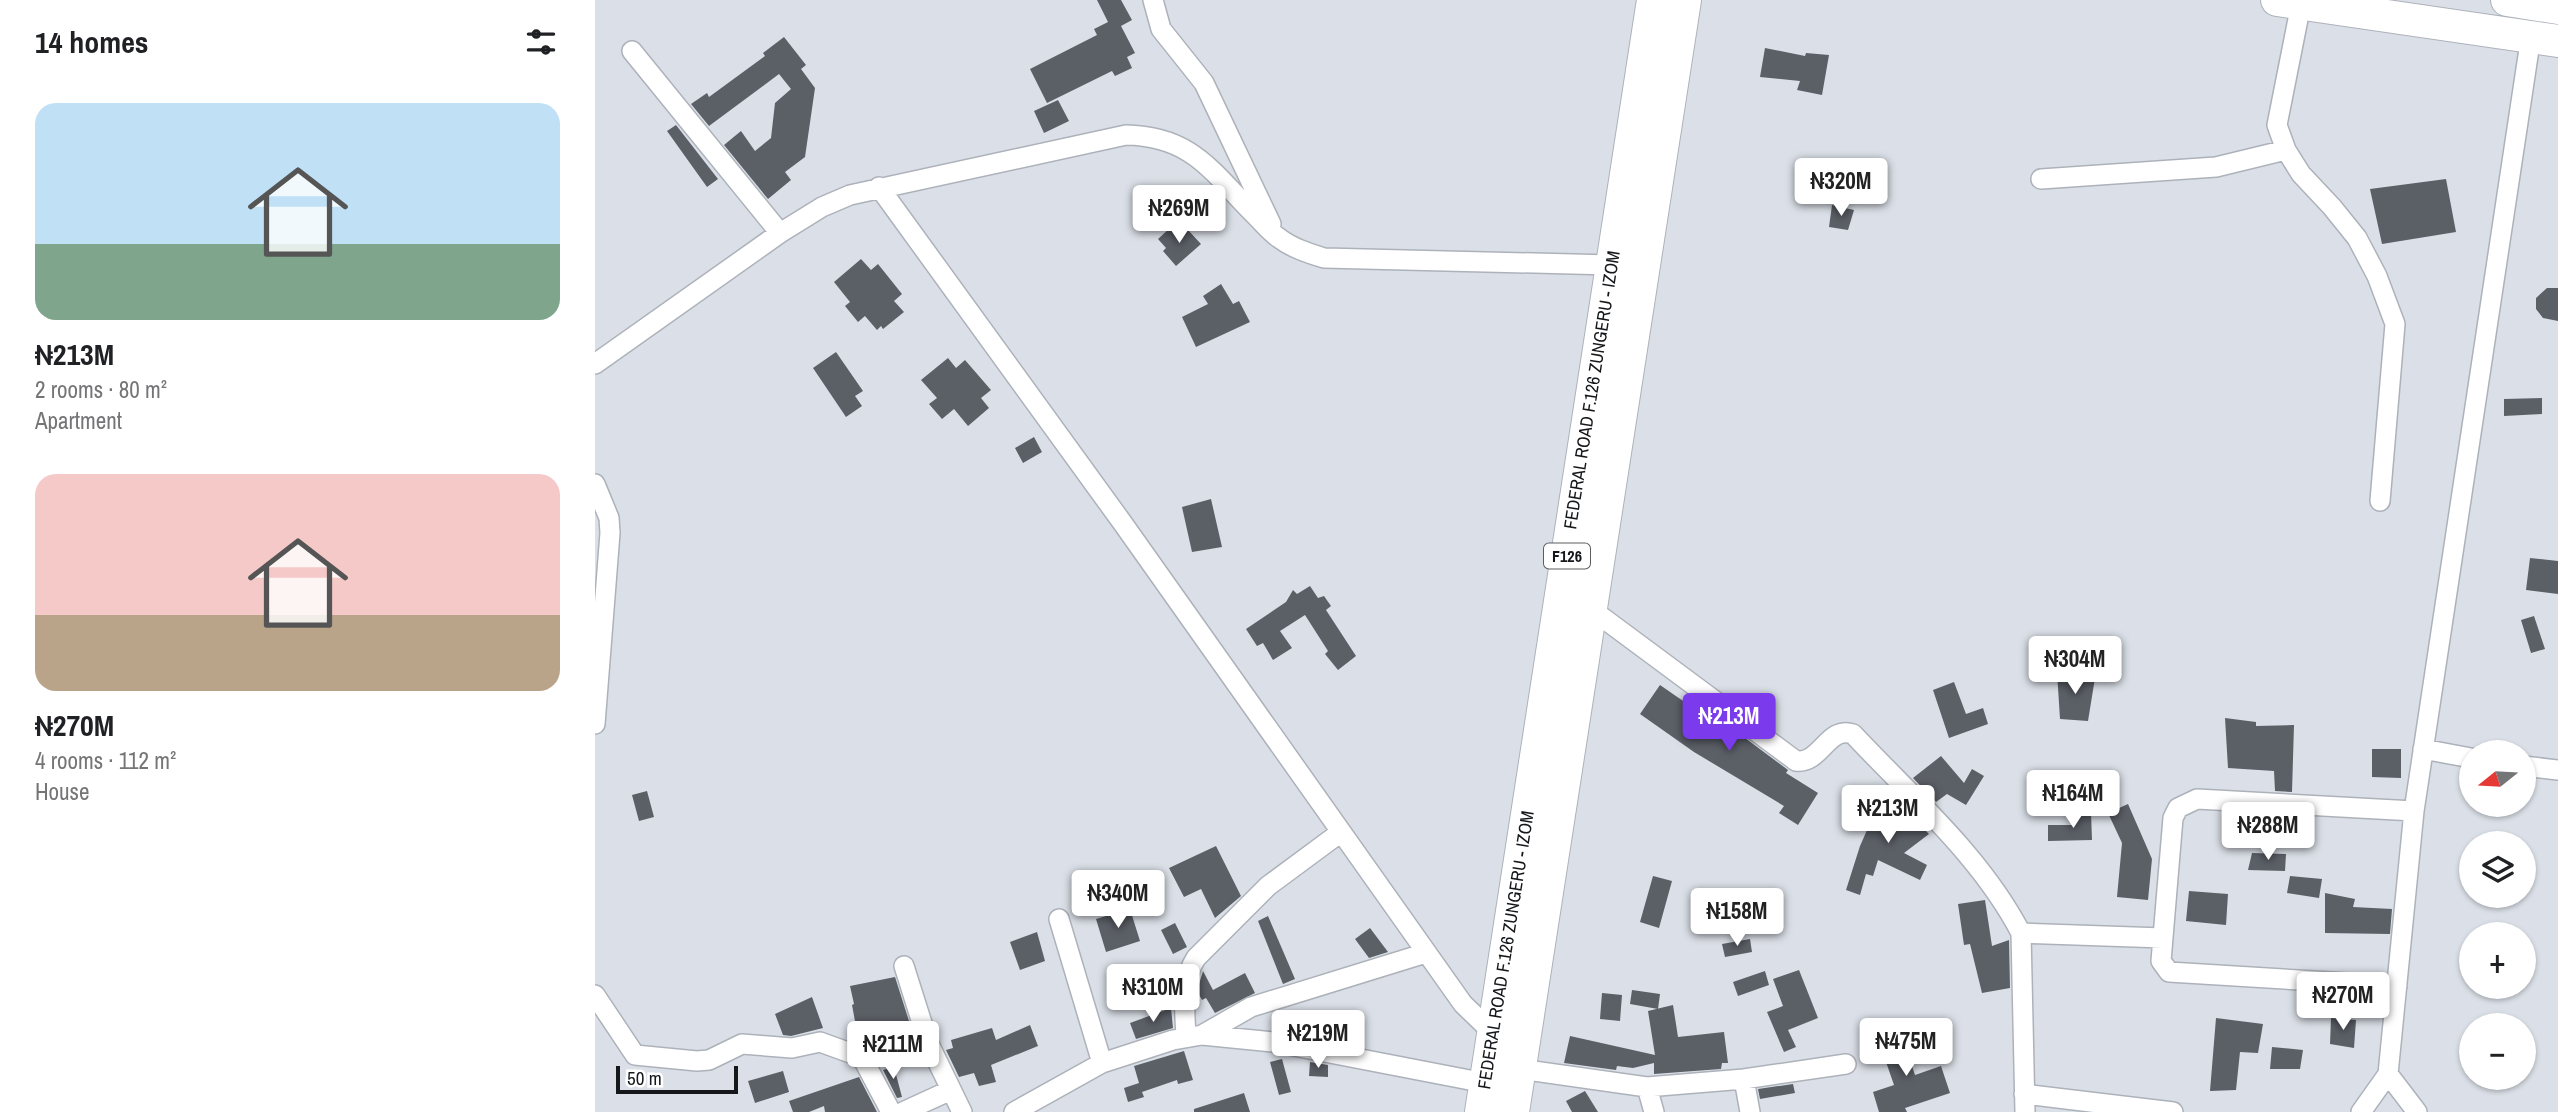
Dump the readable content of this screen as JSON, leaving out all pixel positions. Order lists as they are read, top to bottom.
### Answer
{
  "streets": {
    "main road": ["FEDERAL ROAD F.126 ZUNGERU - IZOM", "F126"]
  },
  "scale_bar": "50 m",
  "north": "left",
  "page": {
    "heading": "14 homes",
    "list": [
      {
        "name": "₦213M",
        "note": "2 rooms · 80 m² · Apartment"
      },
      {
        "name": "₦270M",
        "note": "4 rooms · 112 m² · House"
      }
    ],
    "price": [
      "₦320M",
      "₦269M",
      "₦304M",
      "₦213M",
      "₦164M",
      "₦213M",
      "₦288M",
      "₦340M",
      "₦158M",
      "₦310M",
      "₦270M",
      "₦219M",
      "₦475M",
      "₦211M"
    ],
    "map_buttons": ["+", "−"],
    "scale": "50 m"
  }
}
